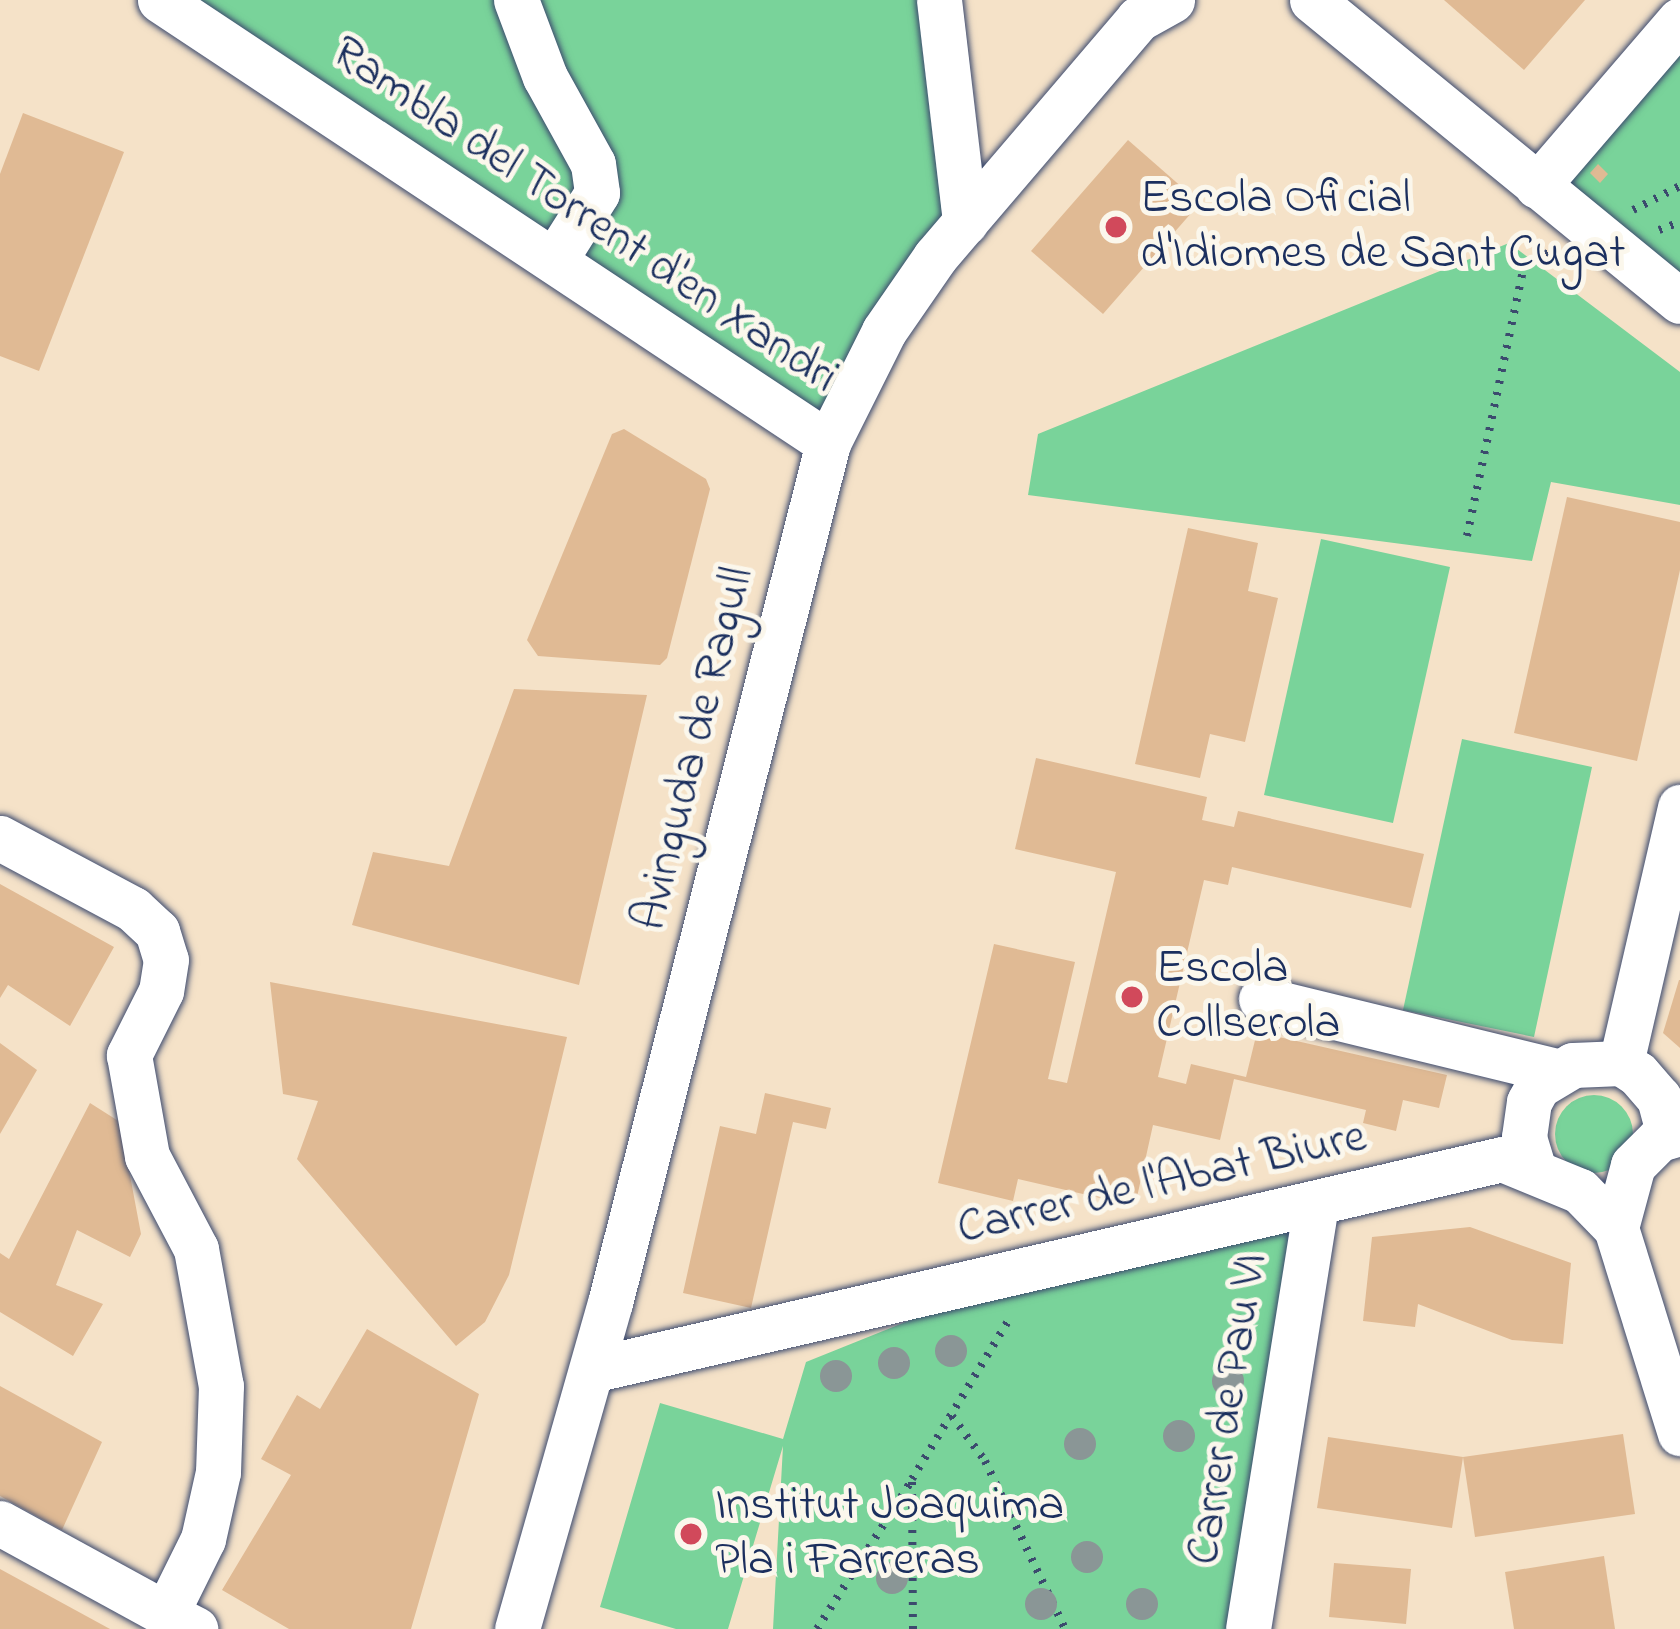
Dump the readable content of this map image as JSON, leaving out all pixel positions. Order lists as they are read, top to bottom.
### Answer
{
  "streets": {
    "street": [
      "Rambla del Torrent d'en Xandri",
      "Avinguda de Ragull",
      "Carrer de l'Abat Biure",
      "Carrer de Pau VI"
    ]
  },
  "crossings": [
    ["Rambla del Torrent d'en Xandri", "Avinguda de Ragull"],
    ["Avinguda de Ragull", "Carrer de l'Abat Biure"],
    ["Carrer de l'Abat Biure", "Carrer de Pau VI"]
  ],
  "places": ["Escola Oficial d'Idiomes de Sant Cugat", "Escola Collserola", "Institut Joaquima Pla i Farreras"]
}
